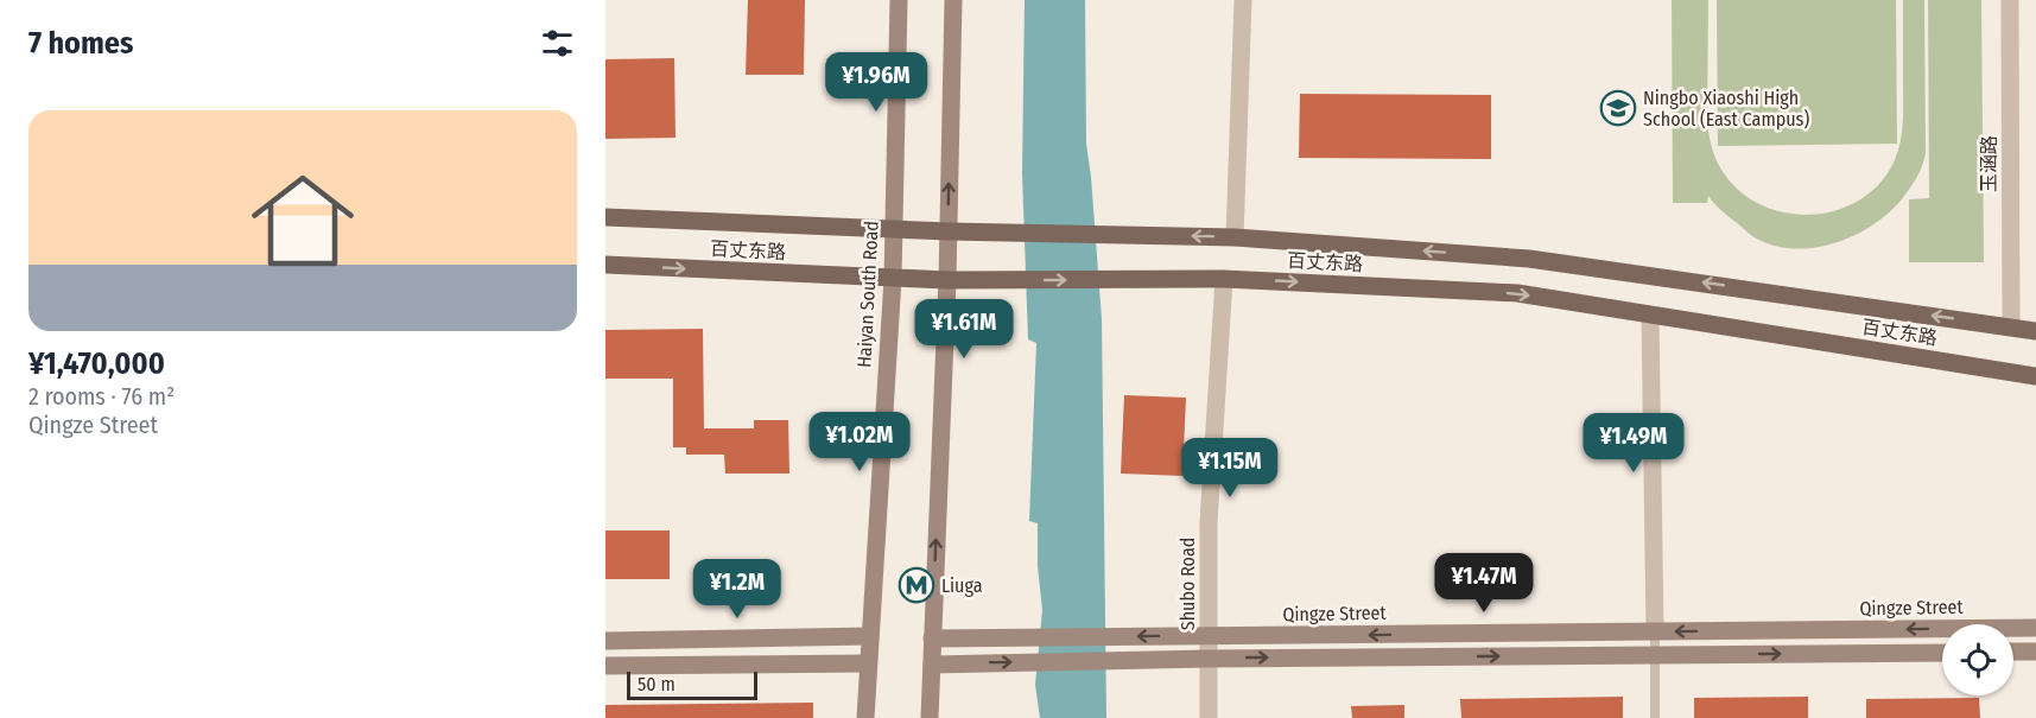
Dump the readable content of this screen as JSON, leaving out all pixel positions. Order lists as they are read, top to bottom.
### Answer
{
  "streets": {
    "main road": ["百丈东路"],
    "street": [
      "玉涵路",
      "Haiyan South Road",
      "Shubo Road",
      "Qingze Street"
    ]
  },
  "crossings": [
    ["玉涵路", "百丈东路"],
    ["百丈东路", "Haiyan South Road"],
    ["百丈东路", "Shubo Road"],
    ["Shubo Road", "Qingze Street"]
  ],
  "places": {
    "school or university": ["Ningbo Xiaoshi High School (East Campus)"],
    "metro station": ["Liuga"]
  },
  "scale_bar": "50 m",
  "page": {
    "heading": "7 homes",
    "price": [
      "¥1.96M",
      "¥1.61M",
      "¥1.02M",
      "¥1.49M",
      "¥1.15M",
      "¥1.47M",
      "¥1.2M"
    ],
    "list": [
      {
        "name": "¥1,470,000",
        "note": "2 rooms · 76 m² · Qingze Street"
      }
    ],
    "scale": "50 m"
  }
}
